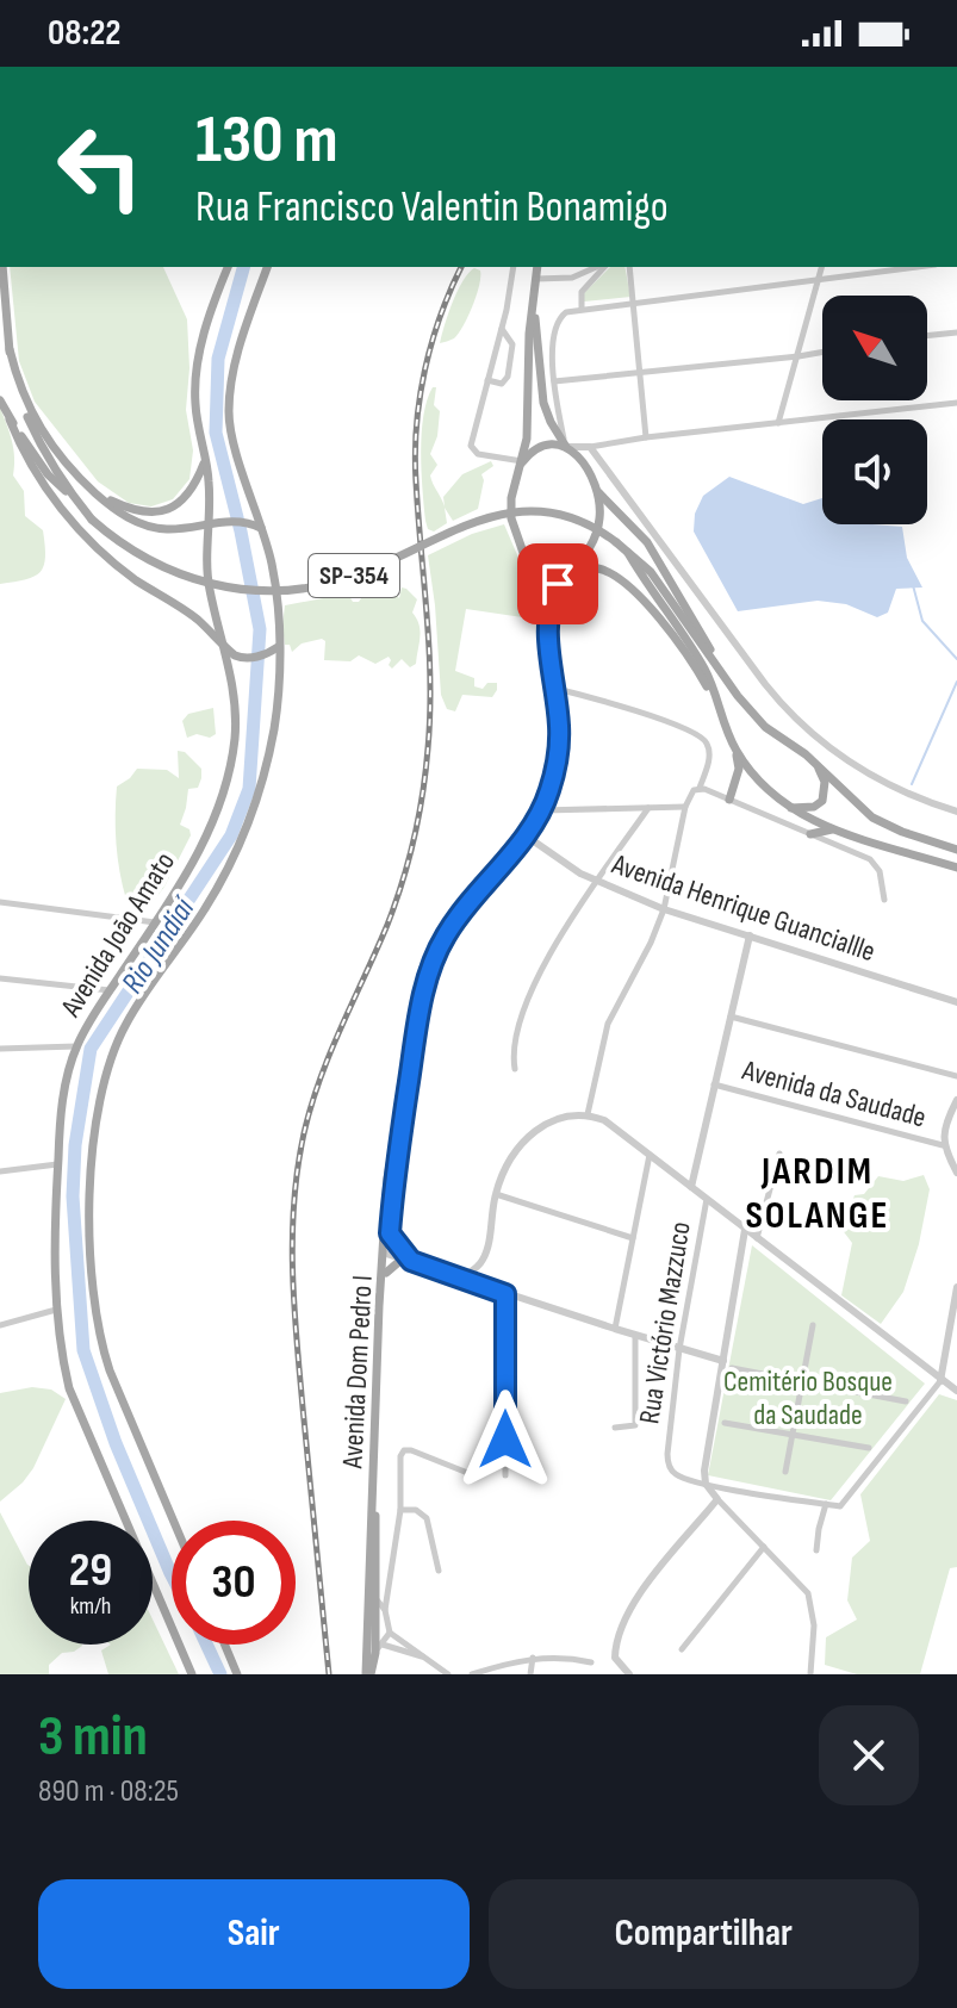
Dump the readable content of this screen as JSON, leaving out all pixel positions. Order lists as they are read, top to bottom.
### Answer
{
  "streets": {
    "main road": ["SP-354", "Avenida João Amato", "Avenida Dom Pedro I"],
    "street": ["Avenida Henrique Guanciallle", "Avenida da Saudade", "Rua Victório Mazzuco"]
  },
  "crossings": [
    ["Avenida Henrique Guanciallle", "Avenida Dom Pedro I"]
  ],
  "districts": ["JARDIM SOLANGE"],
  "water": ["Rio Jundiaí"],
  "parks": ["Cemitério Bosque da Saudade"],
  "north": "top left",
  "page": {
    "status": "08:22",
    "turn": ["130 m", "Rua Francisco Valentin Bonamigo"],
    "speed": "29 km/h",
    "limit": "30",
    "heading": ["3 min", "890 m · 08:25"],
    "buttons": ["Sair", "Compartilhar"]
  }
}
